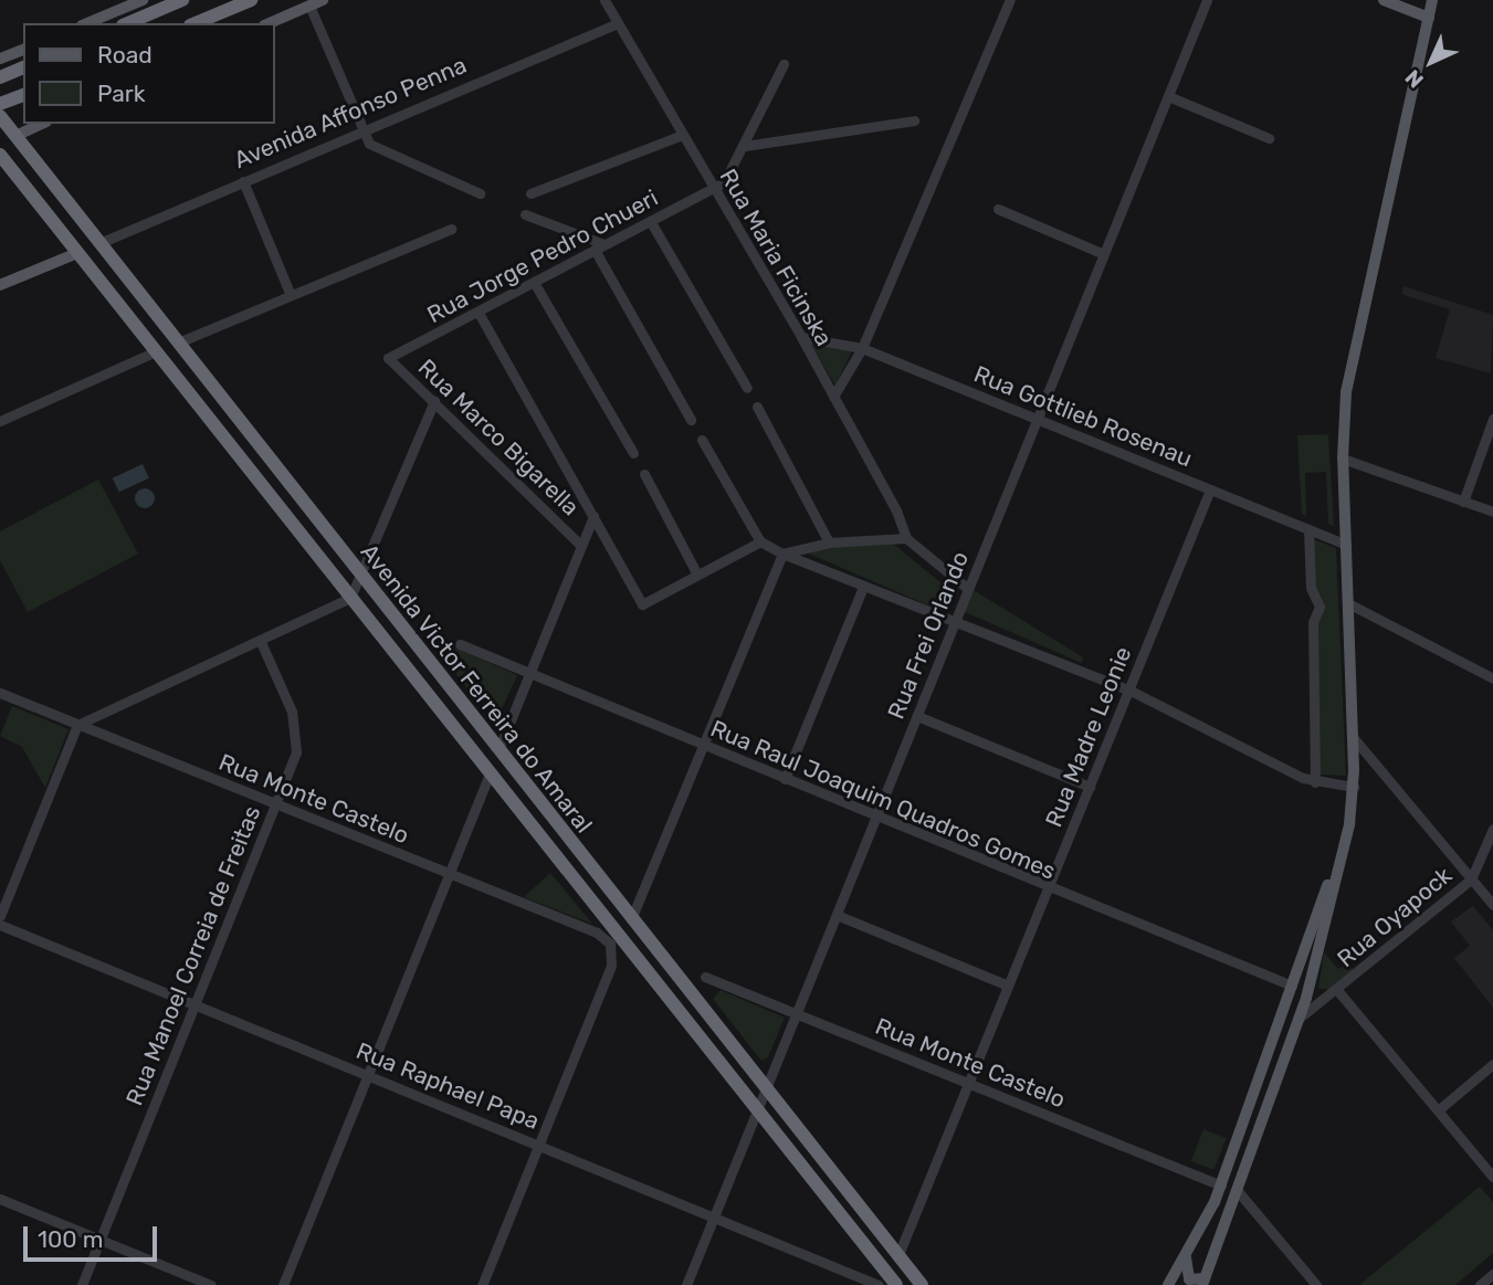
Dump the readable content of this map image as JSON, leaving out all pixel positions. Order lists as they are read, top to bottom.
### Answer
{
  "streets": {
    "highway": ["Avenida Victor Ferreira do Amaral"],
    "street": [
      "Avenida Affonso Penna",
      "Rua Jorge Pedro Chueri",
      "Rua Maria Ficinska",
      "Rua Gottlieb Rosenau",
      "Rua Marco Bigarella",
      "Rua Frei Orlando",
      "Rua Madre Leonie",
      "Rua Monte Castelo",
      "Rua Raul Joaquim Quadros Gomes",
      "Rua Oyapock",
      "Rua Manoel Correia de Freitas",
      "Rua Raphael Papa"
    ]
  },
  "crossings": [
    ["Avenida Affonso Penna", "Rua Maria Ficinska"],
    ["Avenida Affonso Penna", "Avenida Victor Ferreira do Amaral"],
    ["Rua Jorge Pedro Chueri", "Rua Maria Ficinska"],
    ["Rua Jorge Pedro Chueri", "Rua Marco Bigarella"],
    ["Rua Maria Ficinska", "Rua Gottlieb Rosenau"],
    ["Rua Gottlieb Rosenau", "Rua Frei Orlando"],
    ["Rua Gottlieb Rosenau", "Rua Madre Leonie"],
    ["Rua Frei Orlando", "Avenida Victor Ferreira do Amaral"],
    ["Rua Frei Orlando", "Rua Monte Castelo"],
    ["Rua Frei Orlando", "Rua Raul Joaquim Quadros Gomes"],
    ["Rua Frei Orlando", "Rua Raphael Papa"],
    ["Avenida Victor Ferreira do Amaral", "Rua Madre Leonie"],
    ["Rua Madre Leonie", "Rua Monte Castelo"],
    ["Rua Madre Leonie", "Rua Raul Joaquim Quadros Gomes"],
    ["Rua Monte Castelo", "Rua Manoel Correia de Freitas"],
    ["Rua Monte Castelo", "Rua Raphael Papa"],
    ["Rua Manoel Correia de Freitas", "Rua Raphael Papa"]
  ],
  "legend": ["Road", "Park"],
  "scale_bar": "100 m",
  "north": "bottom left"
}
